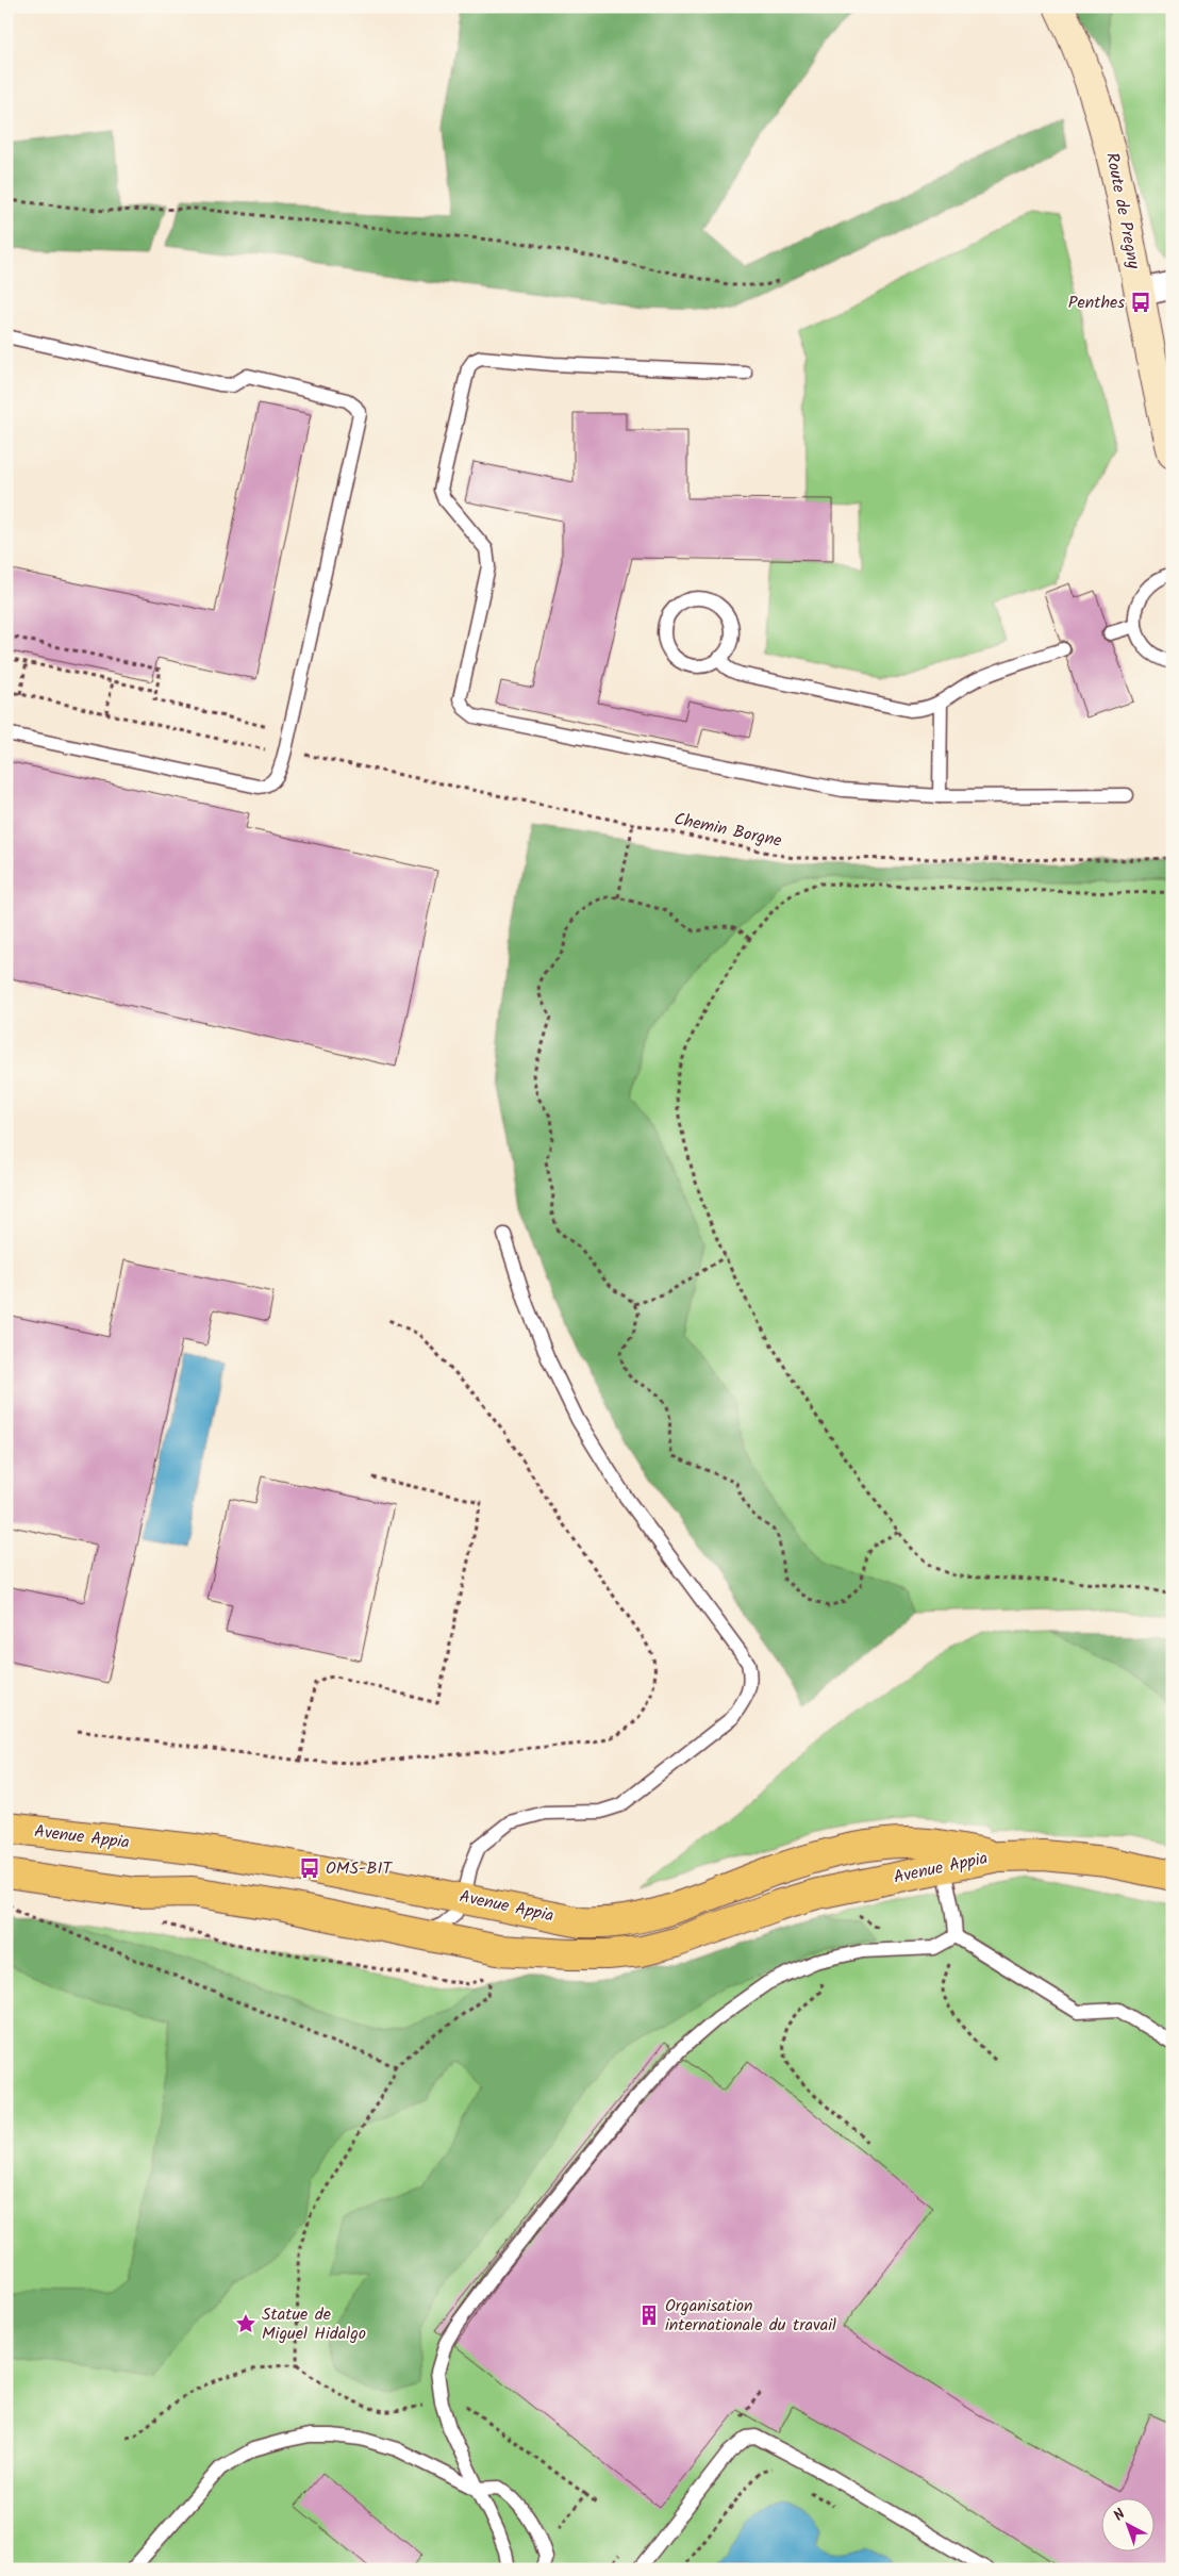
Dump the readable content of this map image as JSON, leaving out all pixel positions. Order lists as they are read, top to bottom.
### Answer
{
  "streets": {
    "main road": ["Avenue Appia"],
    "street": ["Route de Pregny"],
    "path": ["Chemin Borgne"]
  },
  "places": {
    "bus stop": ["Penthes", "OMS-BIT"],
    "building": ["Organisation internationale du travail"],
    "place": ["Statue de Miguel Hidalgo"]
  },
  "north": "top left"
}
